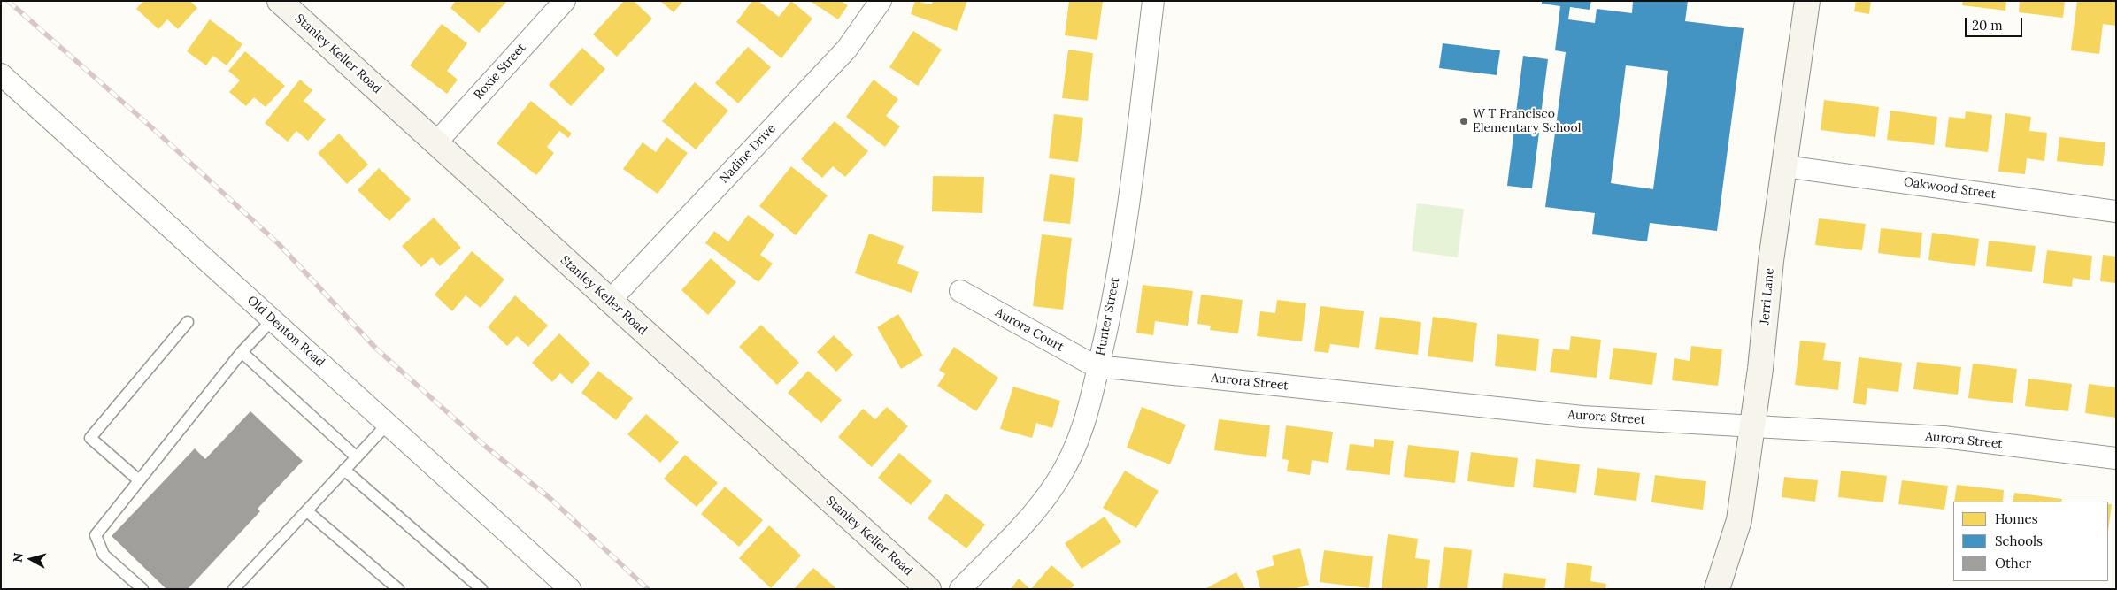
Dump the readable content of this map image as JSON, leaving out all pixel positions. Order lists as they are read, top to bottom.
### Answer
{
  "streets": {
    "street": [
      "Stanley Keller Road",
      "Roxie Street",
      "Nadine Drive",
      "Oakwood Street",
      "Jerri Lane",
      "Hunter Street",
      "Aurora Court",
      "Old Denton Road",
      "Aurora Street"
    ]
  },
  "crossings": [
    ["Stanley Keller Road", "Roxie Street"],
    ["Stanley Keller Road", "Nadine Drive"],
    ["Oakwood Street", "Jerri Lane"],
    ["Jerri Lane", "Aurora Street"],
    ["Hunter Street", "Aurora Court"],
    ["Hunter Street", "Aurora Street"],
    ["Aurora Court", "Aurora Street"]
  ],
  "places": ["W T Francisco Elementary School"],
  "legend": ["Homes", "Schools", "Other"],
  "scale_bar": "20 m",
  "north": "left"
}
